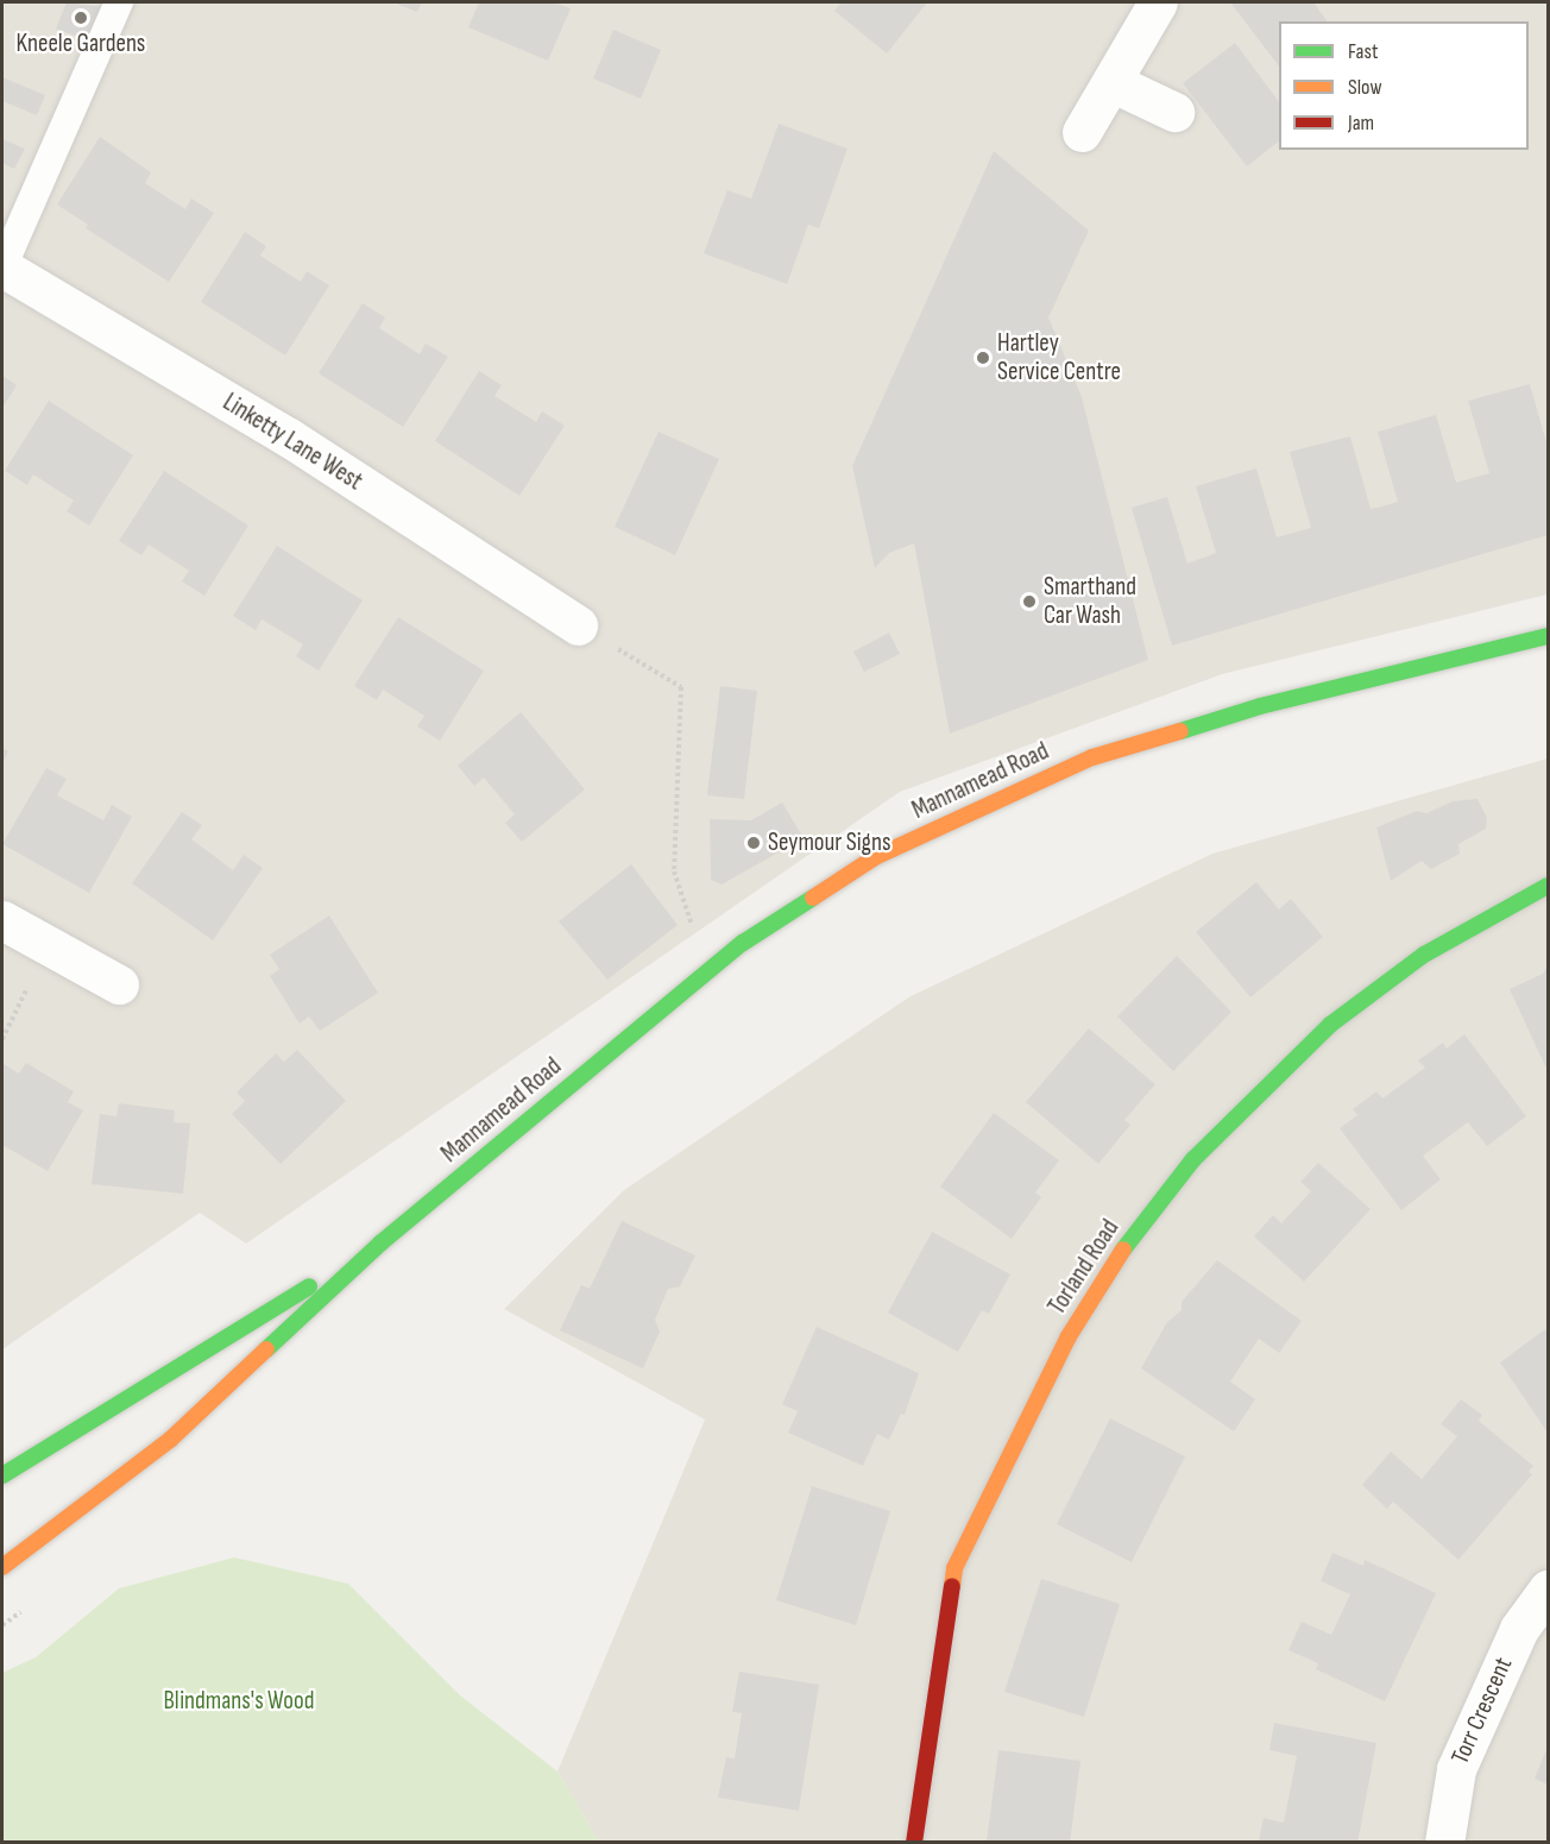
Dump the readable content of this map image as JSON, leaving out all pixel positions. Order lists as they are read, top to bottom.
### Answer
{
  "streets": {
    "main road": ["Mannamead Road", "Torland Road"],
    "street": ["Linketty Lane West", "Torr Crescent"]
  },
  "parks": ["Blindmans's Wood"],
  "places": [
    "Kneele Gardens",
    "Hartley Service Centre",
    "Smarthand Car Wash",
    "Seymour Signs"
  ],
  "legend": ["Fast", "Slow", "Jam"]
}
